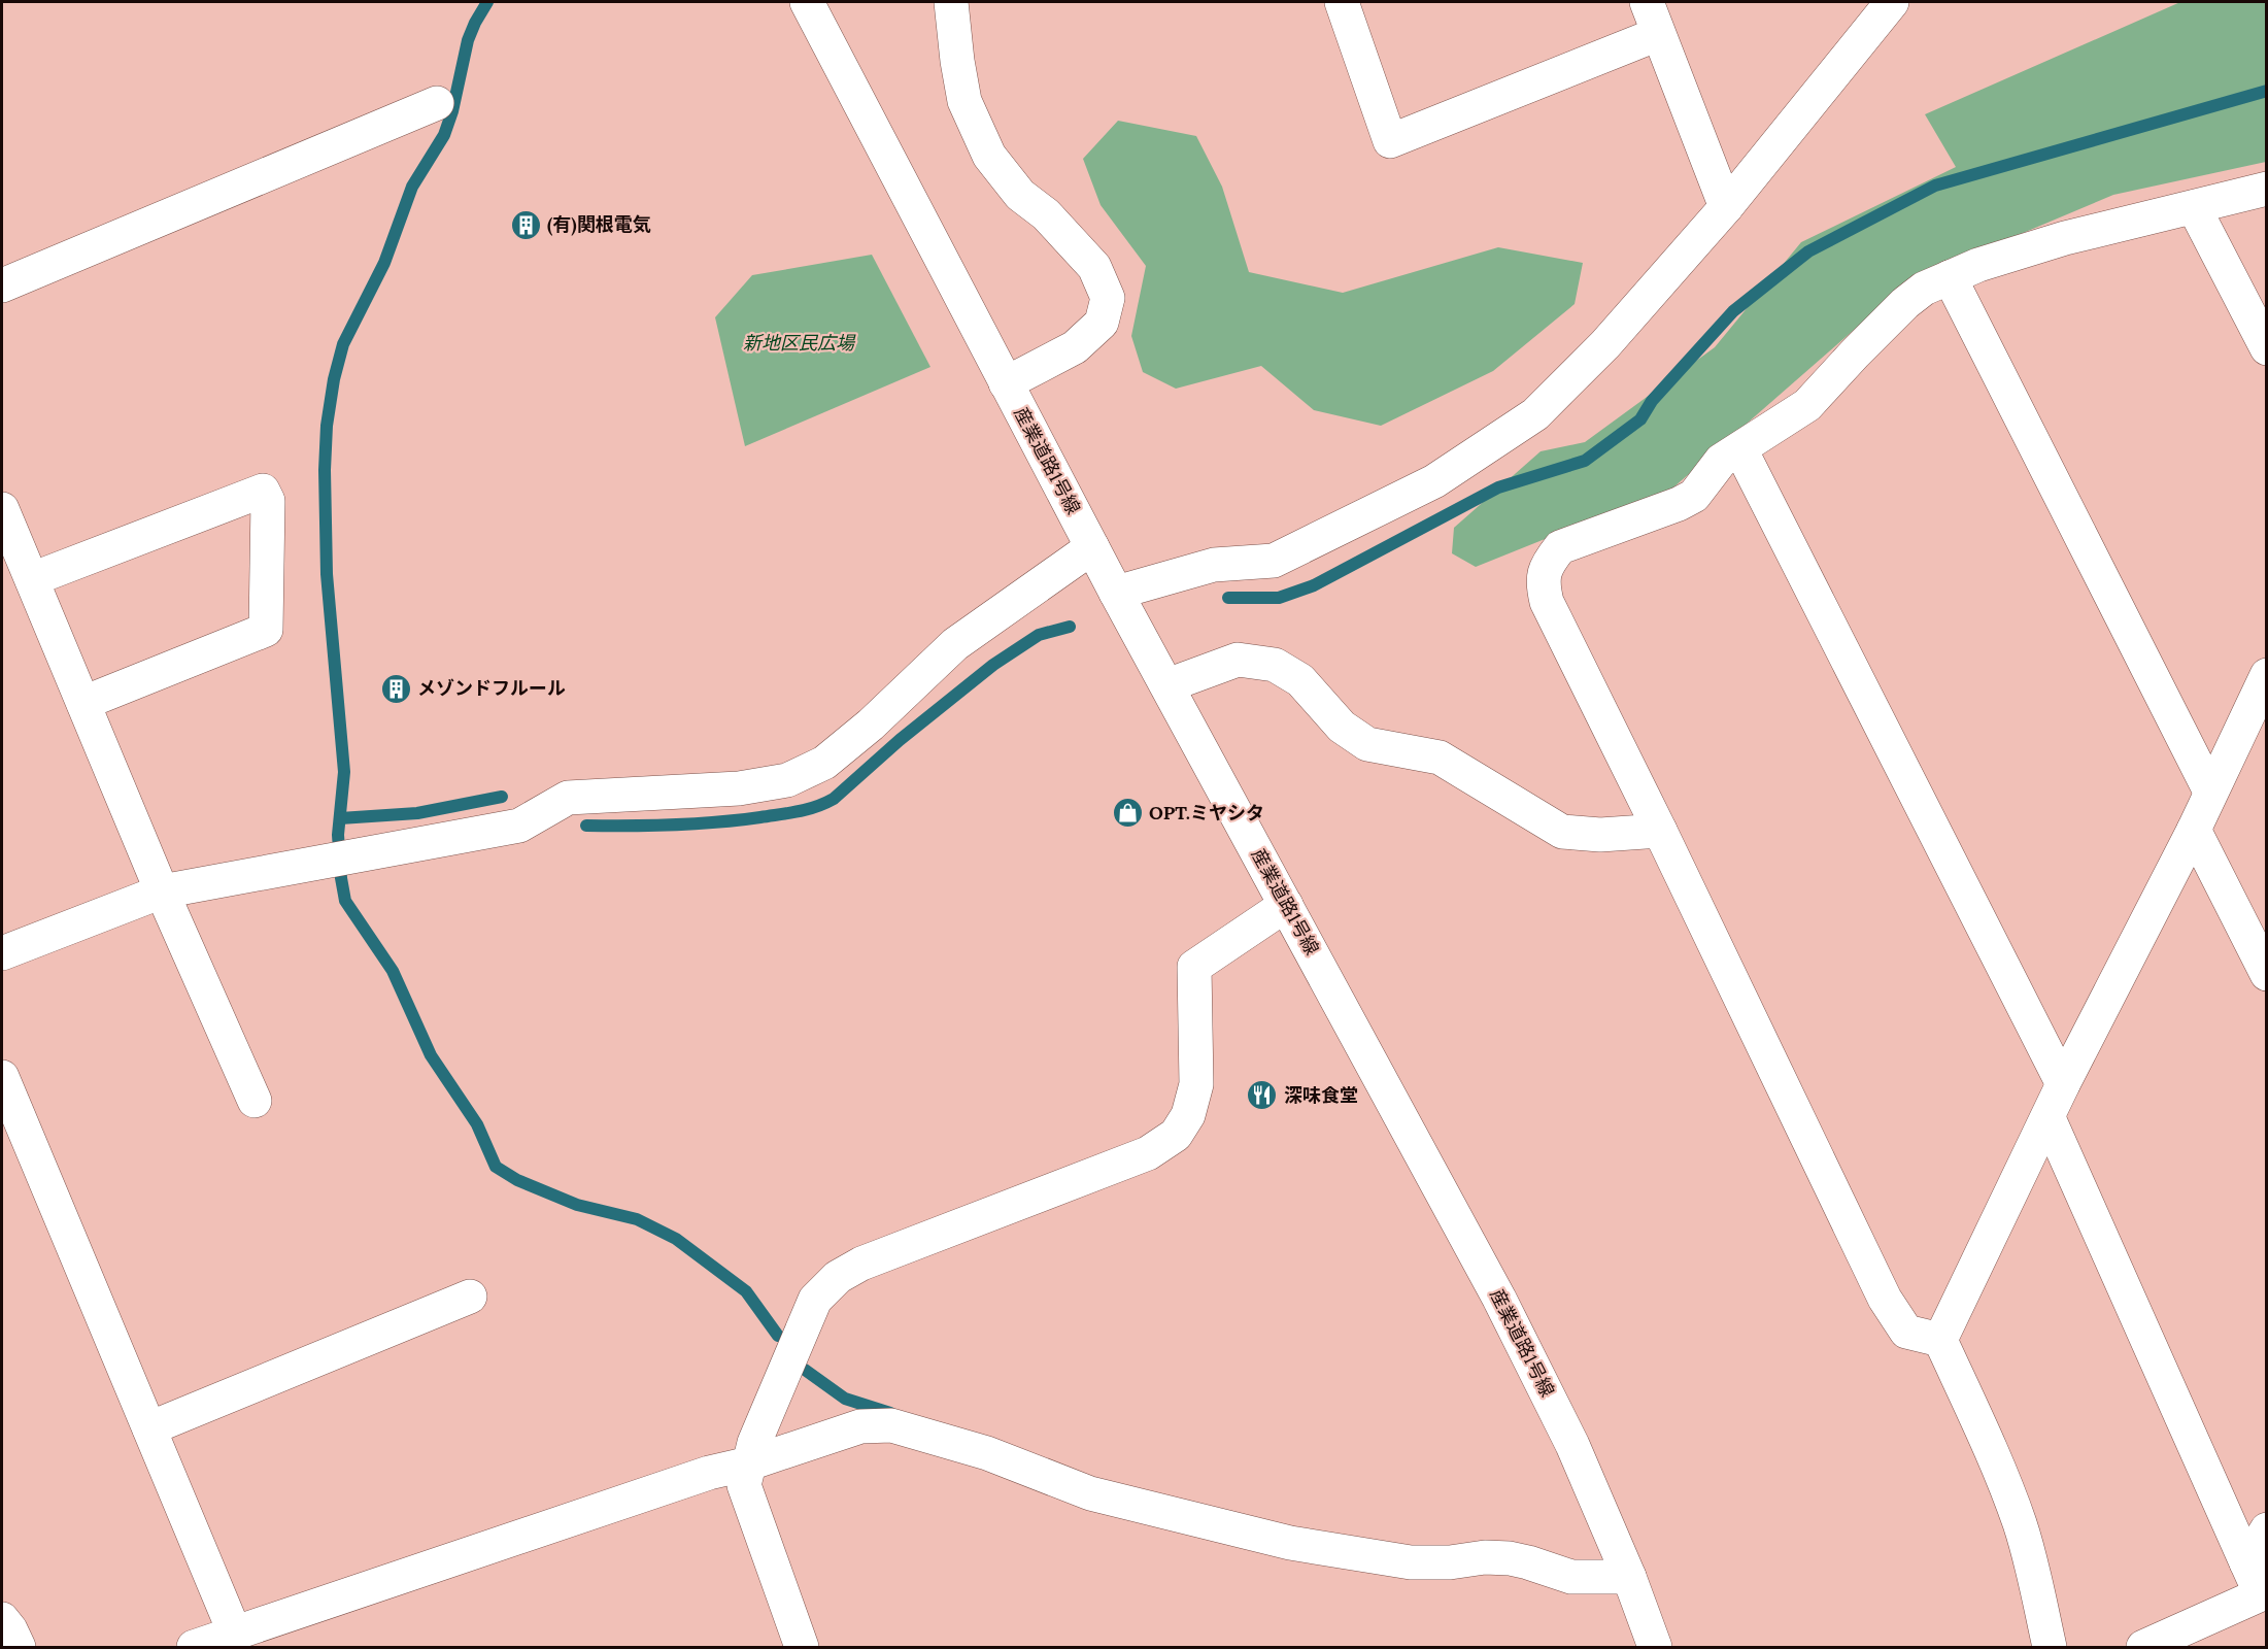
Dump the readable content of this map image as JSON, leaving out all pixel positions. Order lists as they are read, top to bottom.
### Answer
{
  "streets": {
    "street": ["産業道路1号線"]
  },
  "parks": ["新地区民広場"],
  "places": {
    "building": ["(有)関根電気", "メゾンドフルール"],
    "shop": ["OPT.ミヤシタ"],
    "restaurant": ["深味食堂"]
  }
}
